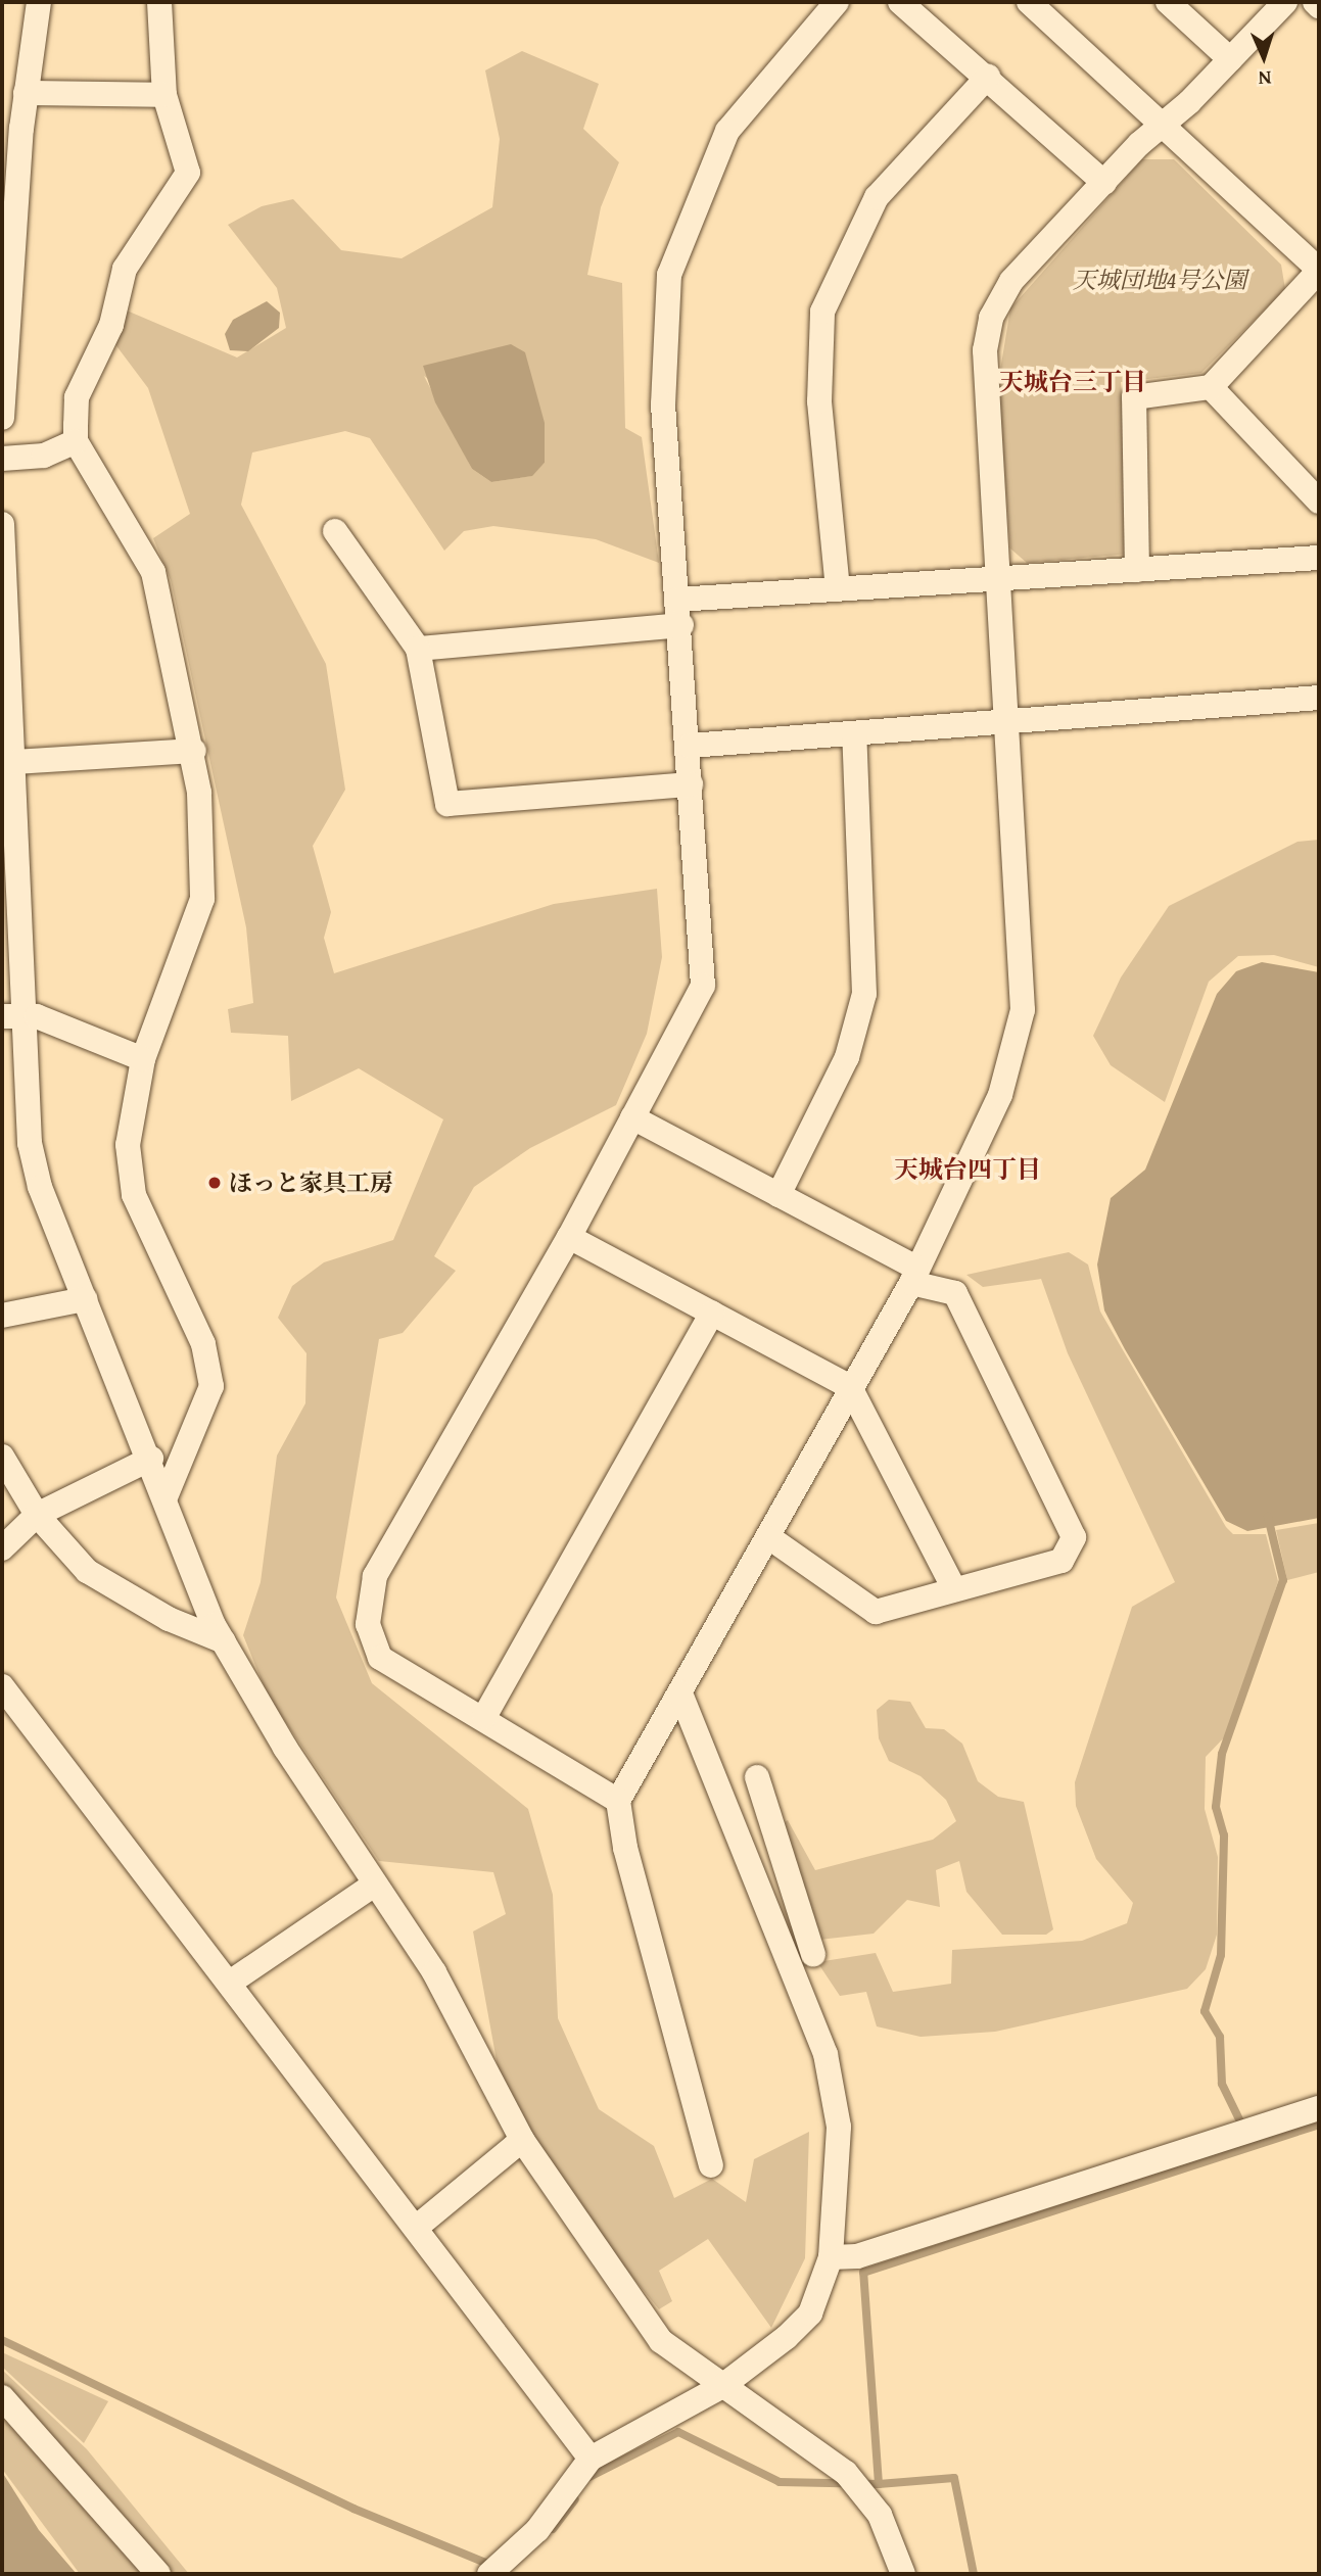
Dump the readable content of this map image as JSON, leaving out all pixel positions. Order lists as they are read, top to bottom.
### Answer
{
  "districts": ["天城台三丁目", "天城台四丁目"],
  "parks": ["天城団地4号公園"],
  "places": ["ほっと家具工房"],
  "north": "bottom"
}
